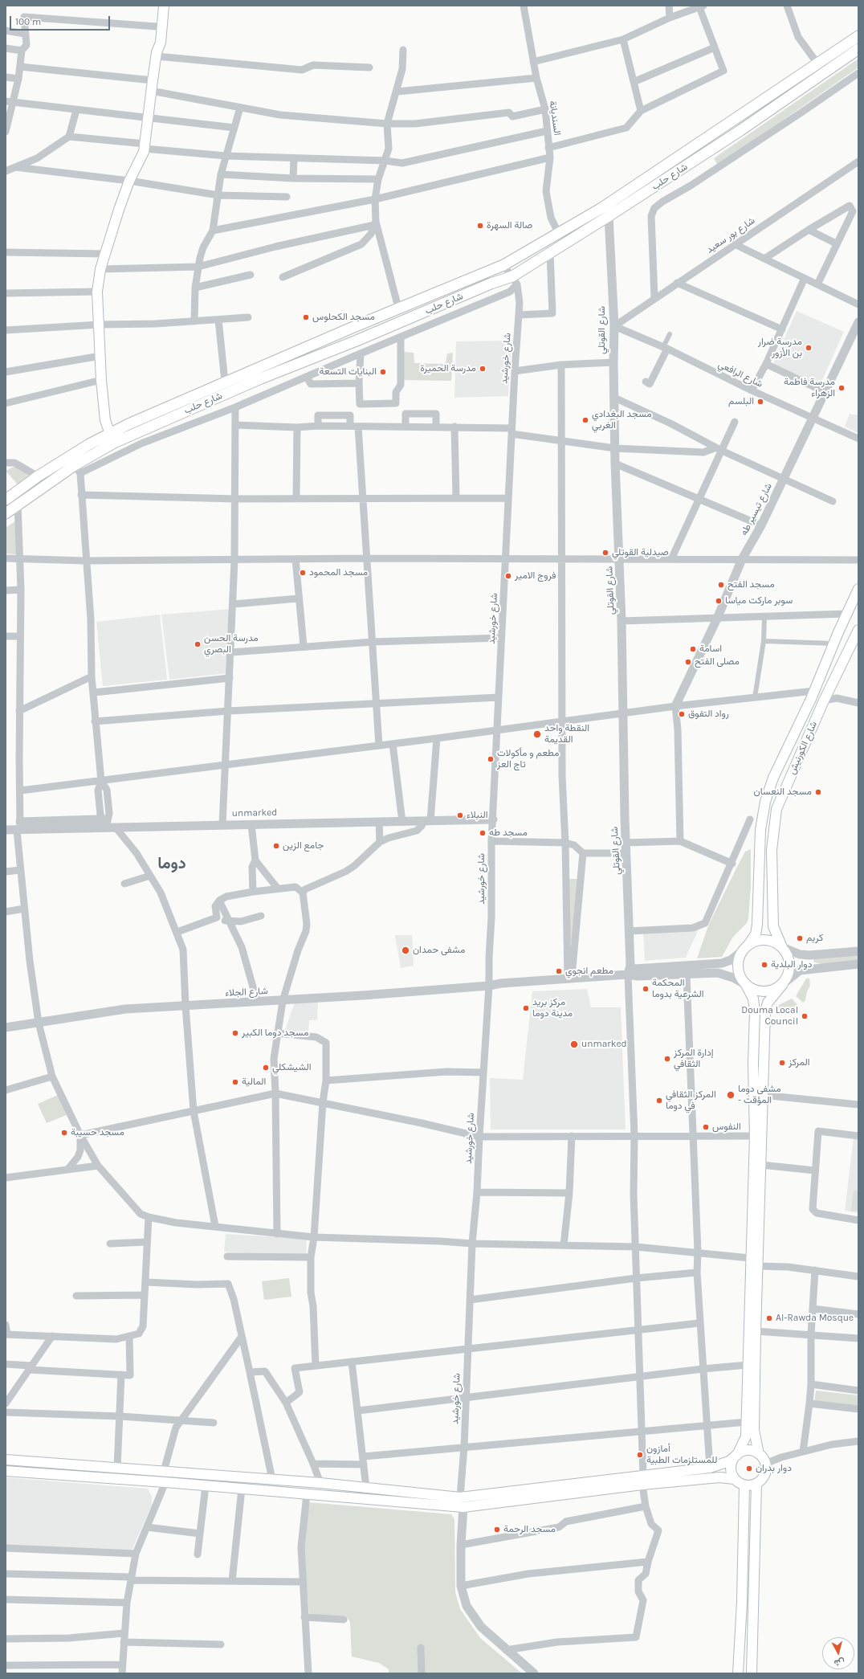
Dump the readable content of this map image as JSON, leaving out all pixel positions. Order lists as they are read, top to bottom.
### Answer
{
  "streets": {
    "main road": ["شارع حلب", "شارع الكورنيش"],
    "street": [
      "السنديانة",
      "شارع بور سعيد",
      "شارع القوتلي",
      "شارع خورشيد",
      "شارع الرافعي",
      "شارع تيسير طه",
      "unmarked",
      "شارع الجلاء"
    ]
  },
  "crossings": [
    ["السنديانة", "شارع حلب"],
    ["شارع حلب", "شارع القوتلي"],
    ["شارع حلب", "شارع خورشيد"],
    ["شارع بور سعيد", "شارع القوتلي"],
    ["شارع بور سعيد", "شارع الرافعي"],
    ["شارع القوتلي", "شارع الرافعي"],
    ["شارع القوتلي", "شارع الجلاء"],
    ["شارع خورشيد", "unmarked"],
    ["شارع خورشيد", "شارع الجلاء"],
    ["شارع الرافعي", "شارع تيسير طه"]
  ],
  "districts": ["دوما"],
  "places": [
    "صالة السهرة",
    "مسجد الكحلوس",
    "مدرسة ضرار بن الأزور",
    "مدرسة الحميرة",
    "البنايات التسعة",
    "مدرسة فاطمة الزهراء",
    "البلسم",
    "مسجد البغدادي الغربي",
    "صيدلية القوتلي",
    "مسجد المحمود",
    "فروج الامير",
    "مسجد الفتح",
    "سوبر ماركت مياسا",
    "مدرسة الحسن البصري",
    "اسامة",
    "مصلى الفتح",
    "رواد التفوق",
    "النقطة واحد القديمة",
    "مطعم و مأكولات تاج العز",
    "مسجد النعسان",
    "النبلاء",
    "مسجد طه",
    "جامع الزين",
    "كريم",
    "مشفى حمدان",
    "دوار البلدية",
    "مطعم انجوي",
    "المحكمة الشرعية بدوما",
    "مركز بريد مدينة دوما",
    "Douma Local Council",
    "مسجد دوما الكبير",
    "unmarked",
    "إدارة المركز الثقافي",
    "المركز",
    "الشيشكلي",
    "المالية",
    "مشفى دوما - المؤقت",
    "المركز الثقافي في دوما",
    "النفوس",
    "مسجد حسيبة",
    "Al-Rawda Mosque",
    "أمازون للمستلزمات الطبية",
    "دوار بدران",
    "مسجد الرحمة"
  ],
  "scale_bar": "100 m",
  "north": "bottom"
}
